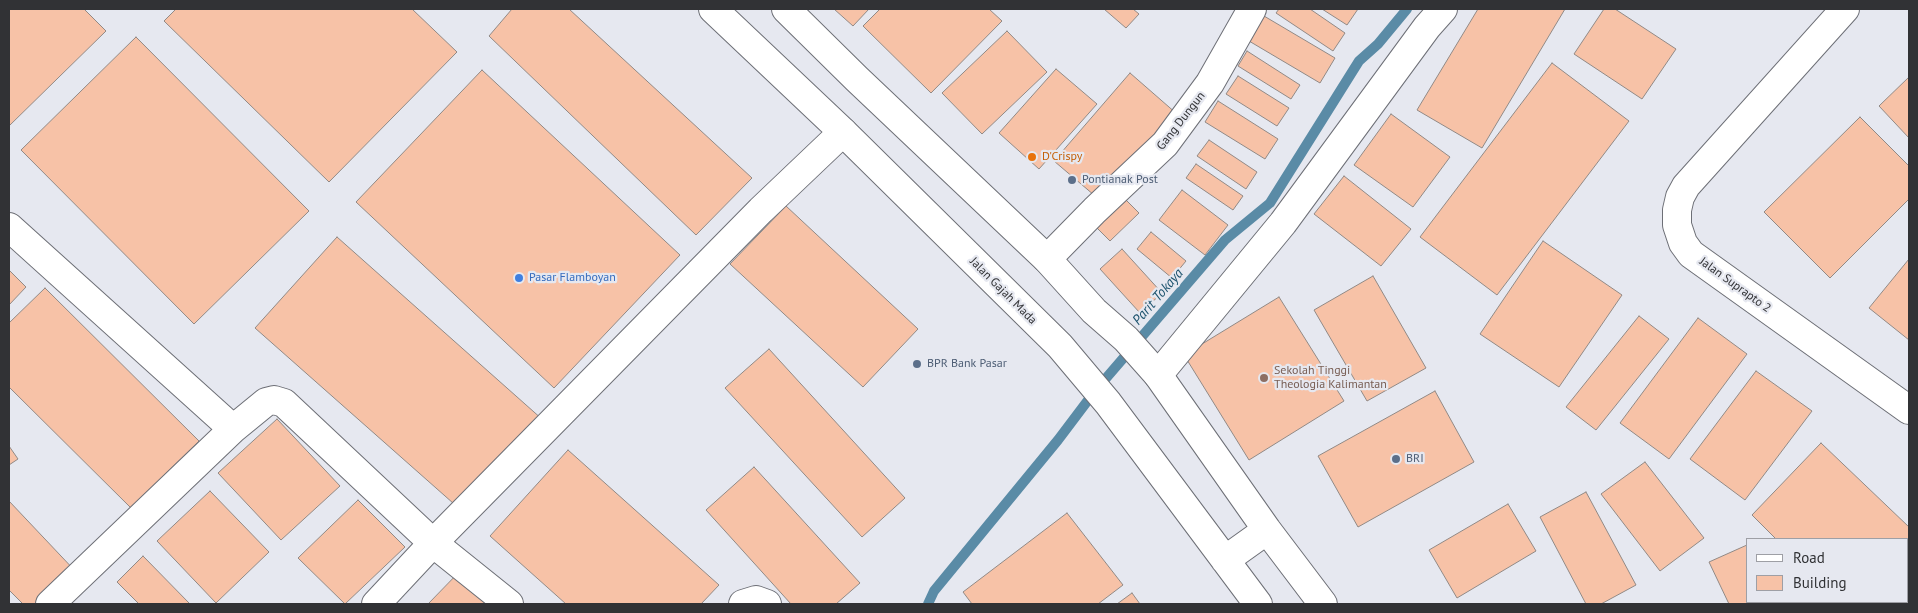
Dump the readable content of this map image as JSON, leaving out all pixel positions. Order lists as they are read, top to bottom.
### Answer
{
  "streets": {
    "street": ["Gang Dungun", "Jalan Suprapto 2", "Jalan Gajah Mada"]
  },
  "water": ["Parit Tokaya"],
  "places": [
    "D'Crispy",
    "Pontianak Post",
    "Pasar Flamboyan",
    "BPR Bank Pasar",
    "Sekolah Tinggi Theologia Kalimantan",
    "BRI"
  ],
  "legend": ["Road", "Building"]
}
